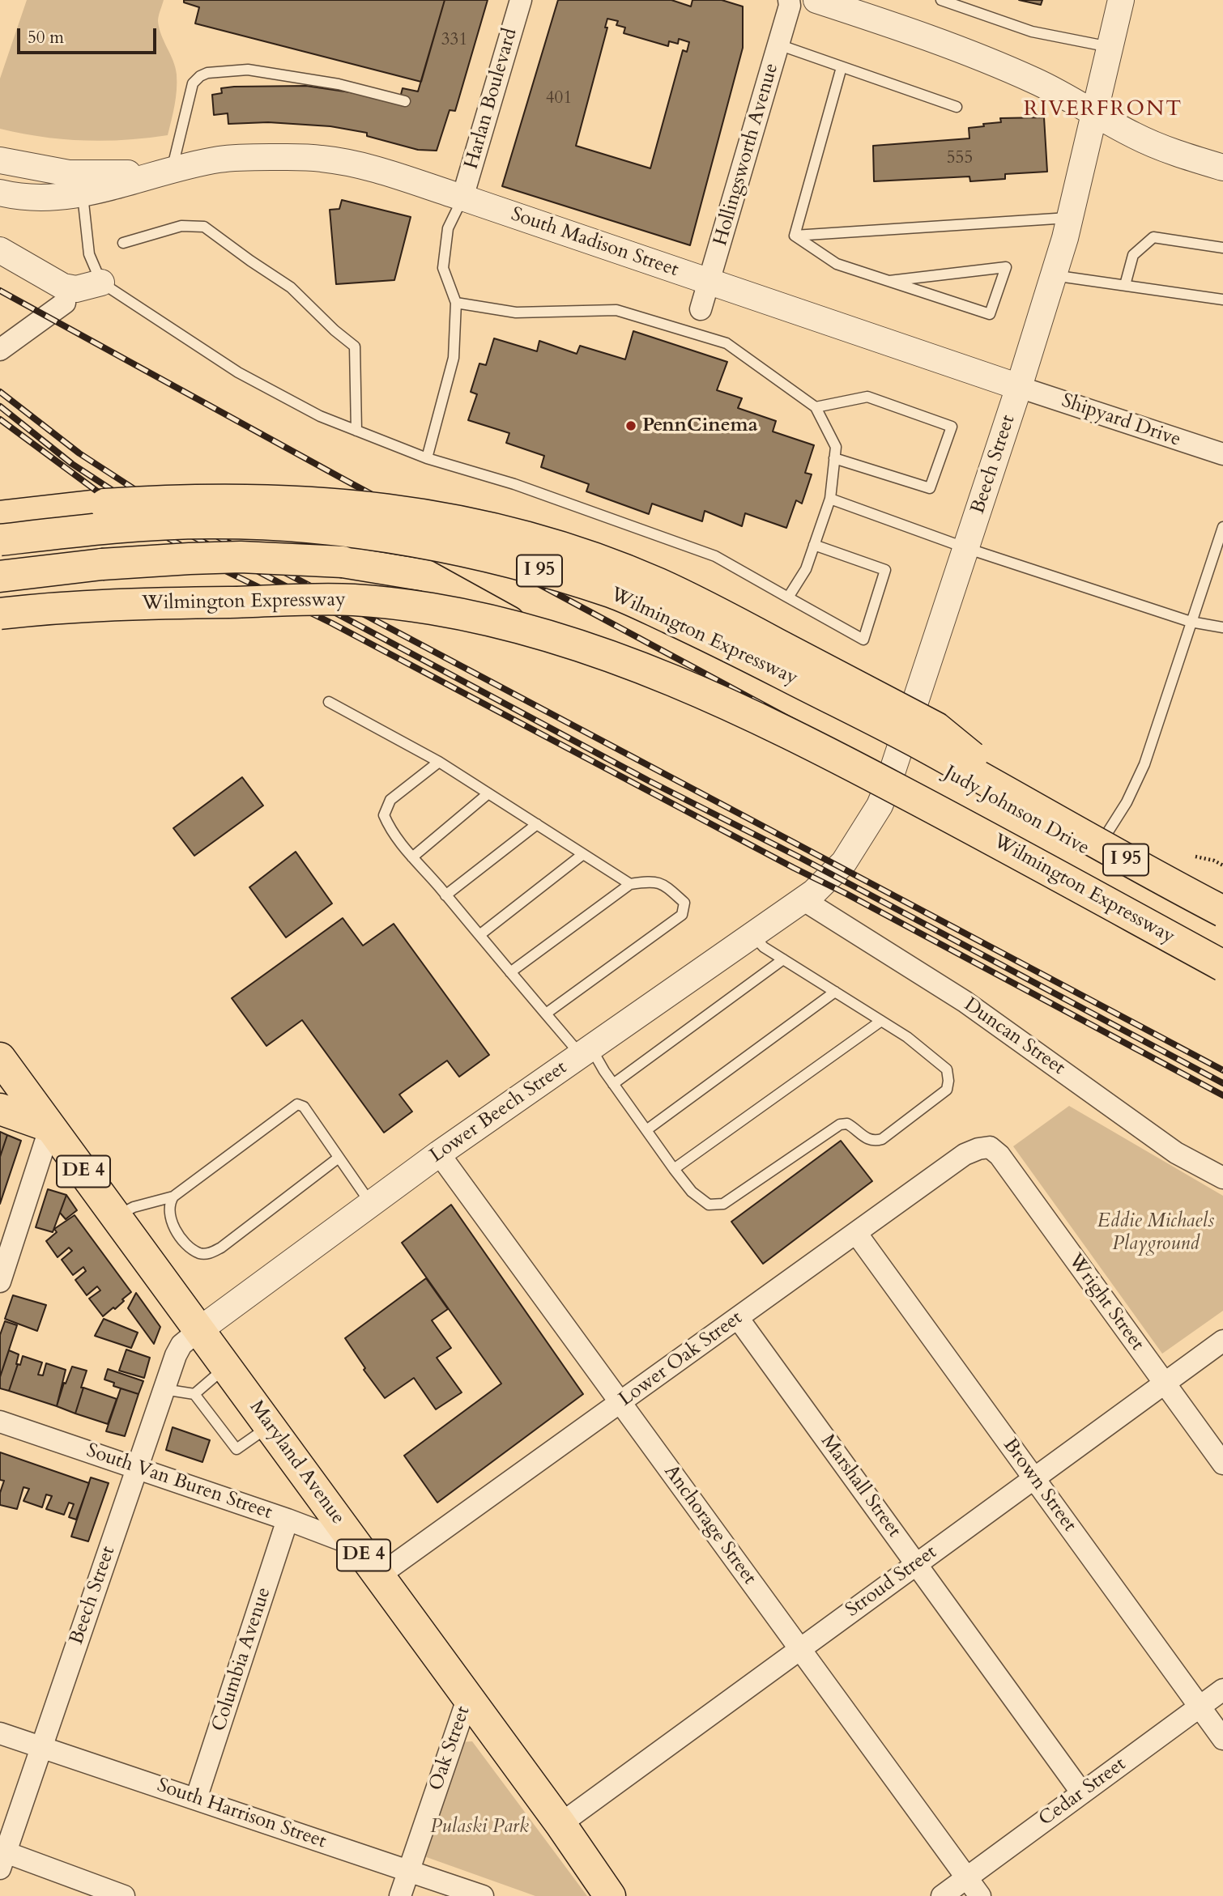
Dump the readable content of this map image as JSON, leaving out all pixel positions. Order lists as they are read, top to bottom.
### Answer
{
  "streets": {
    "main road": [
      "I 95",
      "Wilmington Expressway",
      "DE 4",
      "Maryland Avenue"
    ],
    "street": [
      "Harlan Boulevard",
      "Hollingsworth Avenue",
      "South Madison Street",
      "Shipyard Drive",
      "Beech Street",
      "Judy Johnson Drive",
      "Duncan Street",
      "Lower Beech Street",
      "Wright Street",
      "Lower Oak Street",
      "South Van Buren Street",
      "Brown Street",
      "Marshall Street",
      "Anchorage Street",
      "Stroud Street",
      "Columbia Avenue",
      "Oak Street",
      "Cedar Street",
      "South Harrison Street"
    ]
  },
  "crossings": [
    ["Harlan Boulevard", "South Madison Street"],
    ["Hollingsworth Avenue", "South Madison Street"],
    ["South Madison Street", "Shipyard Drive"],
    ["South Madison Street", "Beech Street"],
    ["Shipyard Drive", "Beech Street"],
    ["Beech Street", "Judy Johnson Drive"],
    ["Beech Street", "Duncan Street"],
    ["Beech Street", "Lower Beech Street"],
    ["Beech Street", "Maryland Avenue"],
    ["Beech Street", "South Van Buren Street"],
    ["Beech Street", "South Harrison Street"],
    ["Duncan Street", "Lower Beech Street"],
    ["Lower Beech Street", "Maryland Avenue"],
    ["Lower Beech Street", "Anchorage Street"],
    ["Wright Street", "Lower Oak Street"],
    ["Wright Street", "Stroud Street"],
    ["Lower Oak Street", "Maryland Avenue"],
    ["Lower Oak Street", "Brown Street"],
    ["Lower Oak Street", "Marshall Street"],
    ["Lower Oak Street", "Anchorage Street"],
    ["Maryland Avenue", "South Van Buren Street"],
    ["Maryland Avenue", "Stroud Street"],
    ["Maryland Avenue", "Oak Street"],
    ["South Van Buren Street", "Columbia Avenue"],
    ["Brown Street", "Stroud Street"],
    ["Brown Street", "Cedar Street"],
    ["Marshall Street", "Stroud Street"],
    ["Marshall Street", "Cedar Street"],
    ["Anchorage Street", "Stroud Street"],
    ["Anchorage Street", "Cedar Street"],
    ["Columbia Avenue", "South Harrison Street"],
    ["Oak Street", "South Harrison Street"]
  ],
  "districts": ["RIVERFRONT"],
  "parks": ["Eddie Michaels Playground", "Pulaski Park"],
  "places": ["PennCinema"],
  "house_numbers": ["331", "401", "555"],
  "scale_bar": "50 m"
}
